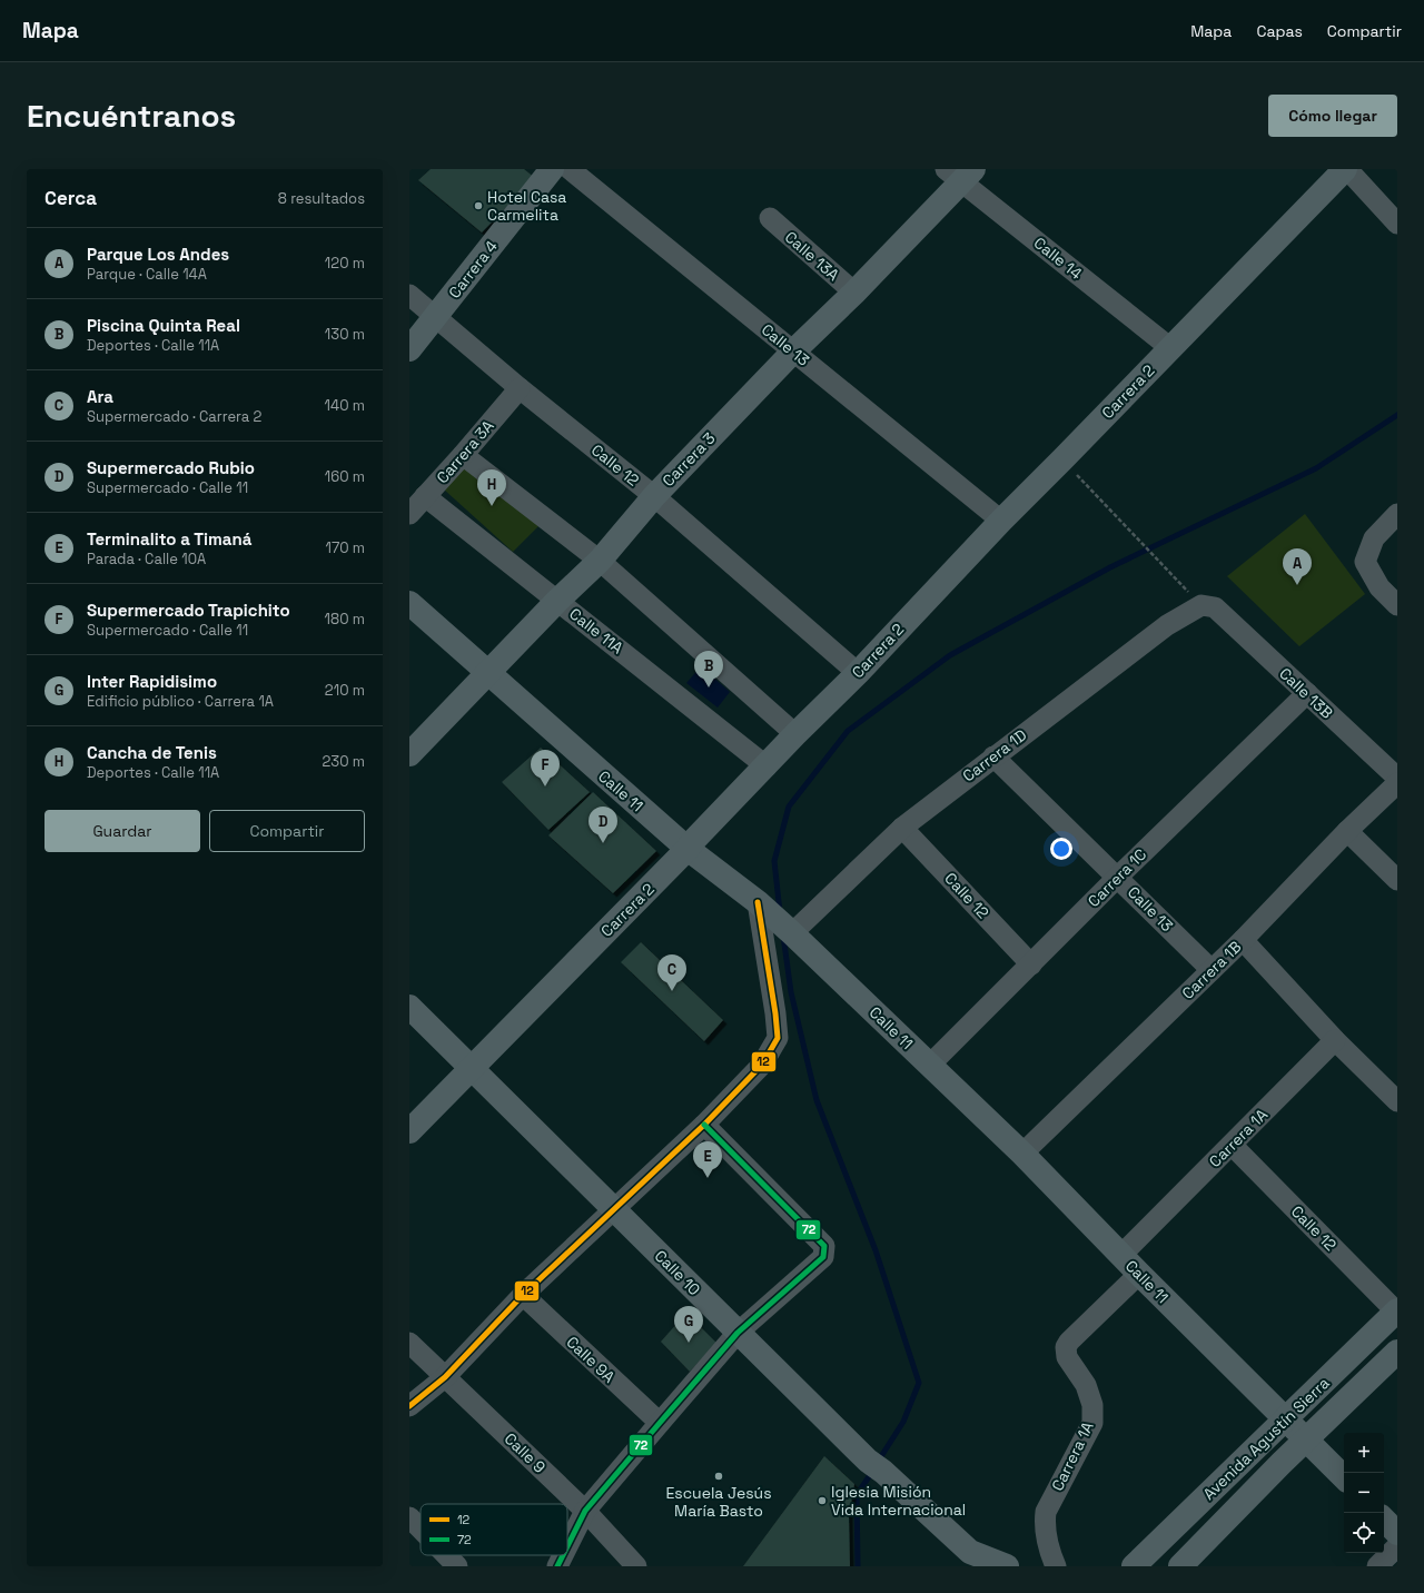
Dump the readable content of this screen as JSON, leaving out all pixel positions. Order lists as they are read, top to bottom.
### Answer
{
  "streets": {
    "main road": [
      "Carrera 4",
      "Carrera 2",
      "Carrera 3",
      "Calle 11",
      "Calle 10",
      "Avenida Agustín Sierra"
    ],
    "street": [
      "Calle 13A",
      "Calle 14",
      "Calle 13",
      "Carrera 3A",
      "Calle 12",
      "Calle 11A",
      "Calle 13B",
      "Carrera 1D",
      "Carrera 1C",
      "Carrera 1B",
      "Carrera 1A",
      "Calle 9A",
      "Calle 9"
    ]
  },
  "crossings": [
    ["Calle 13A", "Carrera 3"],
    ["Calle 14", "Carrera 2"],
    ["Calle 14", "Carrera 3"],
    ["Carrera 4", "Calle 12"],
    ["Calle 13", "Carrera 2"],
    ["Calle 13", "Carrera 3"],
    ["Calle 13", "Carrera 1D"],
    ["Calle 13", "Carrera 1C"],
    ["Calle 13", "Carrera 1B"],
    ["Carrera 2", "Calle 12"],
    ["Carrera 2", "Calle 11A"],
    ["Carrera 2", "Calle 11"],
    ["Carrera 2", "Calle 10"],
    ["Carrera 3A", "Calle 12"],
    ["Carrera 3A", "Calle 11A"],
    ["Carrera 3", "Calle 12"],
    ["Carrera 3", "Calle 11A"],
    ["Carrera 3", "Calle 11"],
    ["Calle 12", "Carrera 1D"],
    ["Calle 12", "Carrera 1C"],
    ["Calle 12", "Carrera 1A"],
    ["Calle 12", "Avenida Agustín Sierra"],
    ["Calle 13B", "Carrera 1D"],
    ["Calle 13B", "Carrera 1C"],
    ["Carrera 1D", "Calle 11"],
    ["Calle 11", "Carrera 1C"],
    ["Calle 11", "Carrera 1B"],
    ["Calle 11", "Carrera 1A"],
    ["Calle 11", "Avenida Agustín Sierra"]
  ],
  "places": ["Hotel Casa Carmelita", "Escuela Jesús María Basto", "Iglesia Misión Vida Internacional"],
  "lines": ["transit line 12", "transit line 72"],
  "legend": ["12", "72"],
  "page": {
    "header": "Mapa",
    "nav": ["Mapa", "Capas", "Compartir"],
    "buttons": [
      "Cómo llegar",
      ["Guardar", "Compartir"]
    ],
    "title": "Encuéntranos",
    "heading": ["Cerca", "8 resultados"],
    "list": [
      {
        "mark": "A",
        "name": "Parque Los Andes",
        "note": "Parque · Calle 14A",
        "value": "120 m"
      },
      {
        "mark": "B",
        "name": "Piscina Quinta Real",
        "note": "Deportes · Calle 11A",
        "value": "130 m"
      },
      {
        "mark": "C",
        "name": "Ara",
        "note": "Supermercado · Carrera 2",
        "value": "140 m"
      },
      {
        "mark": "D",
        "name": "Supermercado Rubio",
        "note": "Supermercado · Calle 11",
        "value": "160 m"
      },
      {
        "mark": "E",
        "name": "Terminalito a Timaná",
        "note": "Parada · Calle 10A",
        "value": "170 m"
      },
      {
        "mark": "F",
        "name": "Supermercado Trapichito",
        "note": "Supermercado · Calle 11",
        "value": "180 m"
      },
      {
        "mark": "G",
        "name": "Inter Rapidisimo",
        "note": "Edificio público · Carrera 1A",
        "value": "210 m"
      },
      {
        "mark": "H",
        "name": "Cancha de Tenis",
        "note": "Deportes · Calle 11A",
        "value": "230 m"
      }
    ],
    "pins": [
      "H",
      "A",
      "B",
      "F",
      "D",
      "C",
      "E",
      "G"
    ],
    "map_buttons": ["+", "−"]
  }
}
